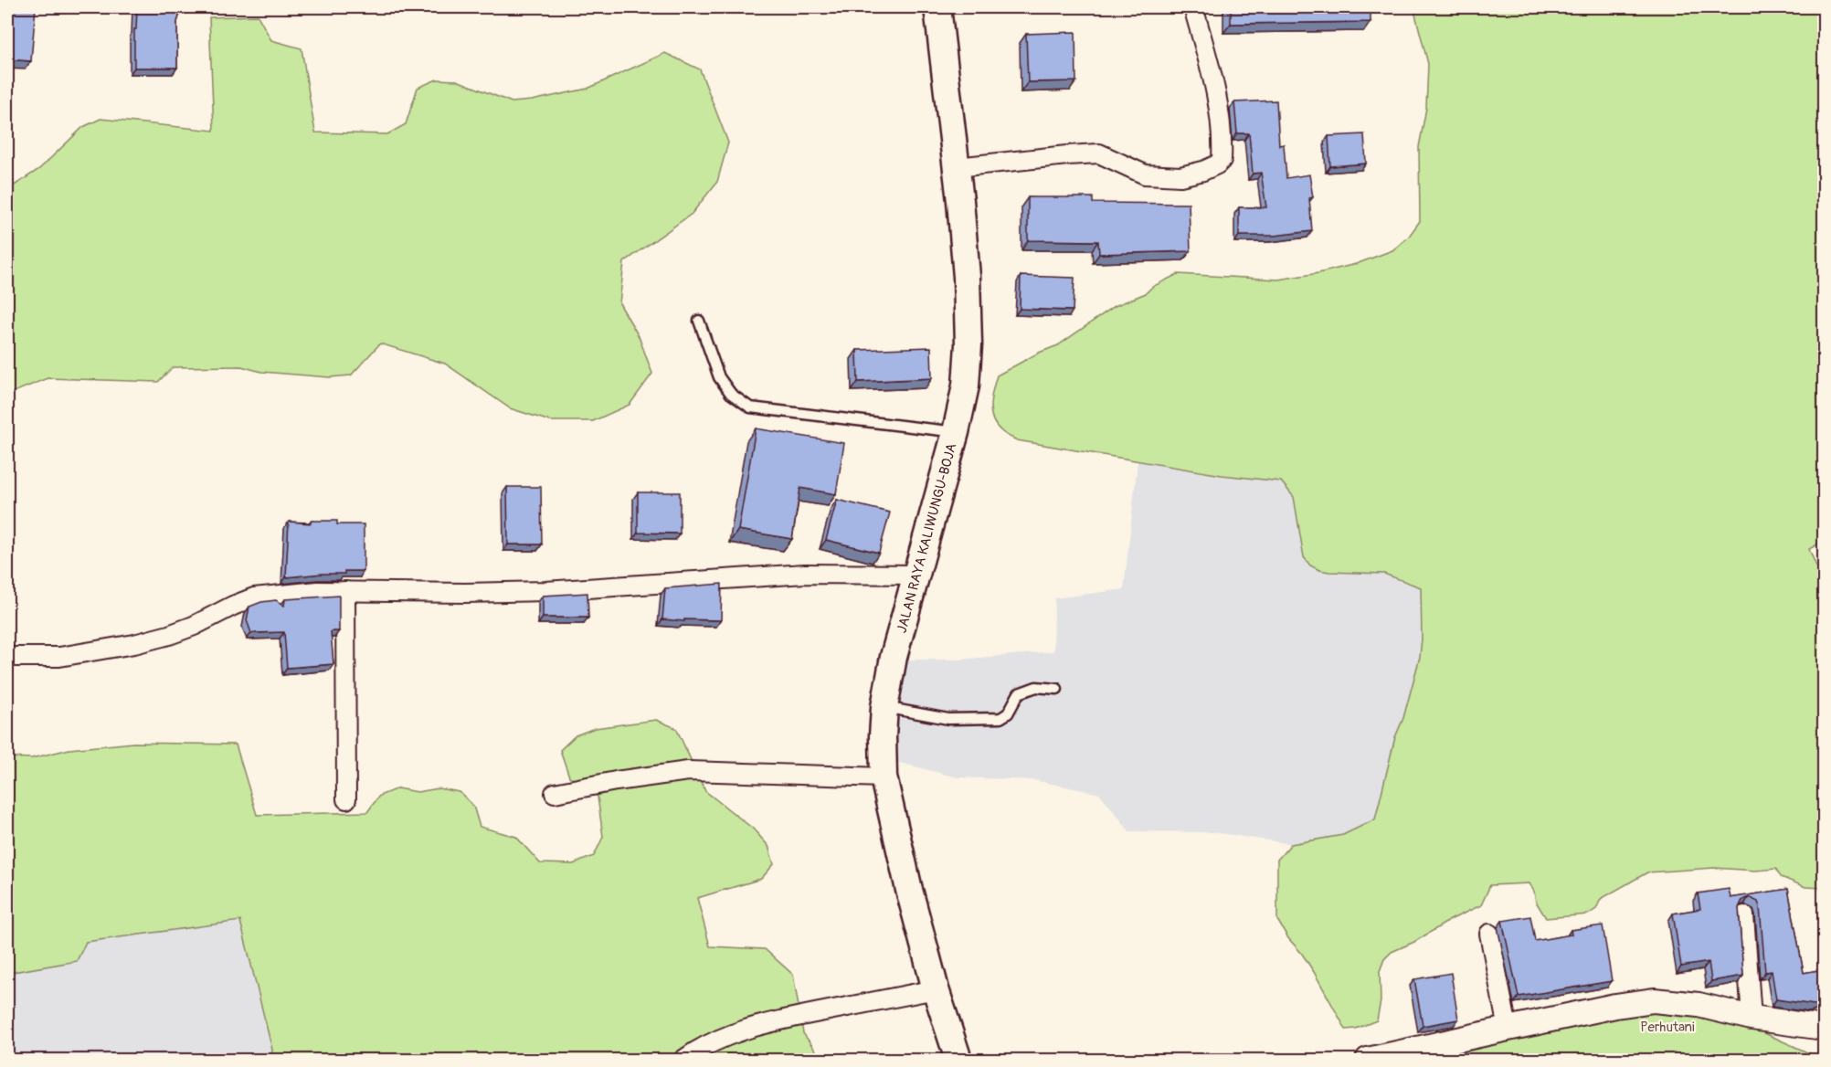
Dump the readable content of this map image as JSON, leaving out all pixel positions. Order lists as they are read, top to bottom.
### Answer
{
  "streets": {
    "main road": ["JALAN RAYA KALIWUNGU-BOJA"]
  },
  "parks": ["Perhutani"]
}
